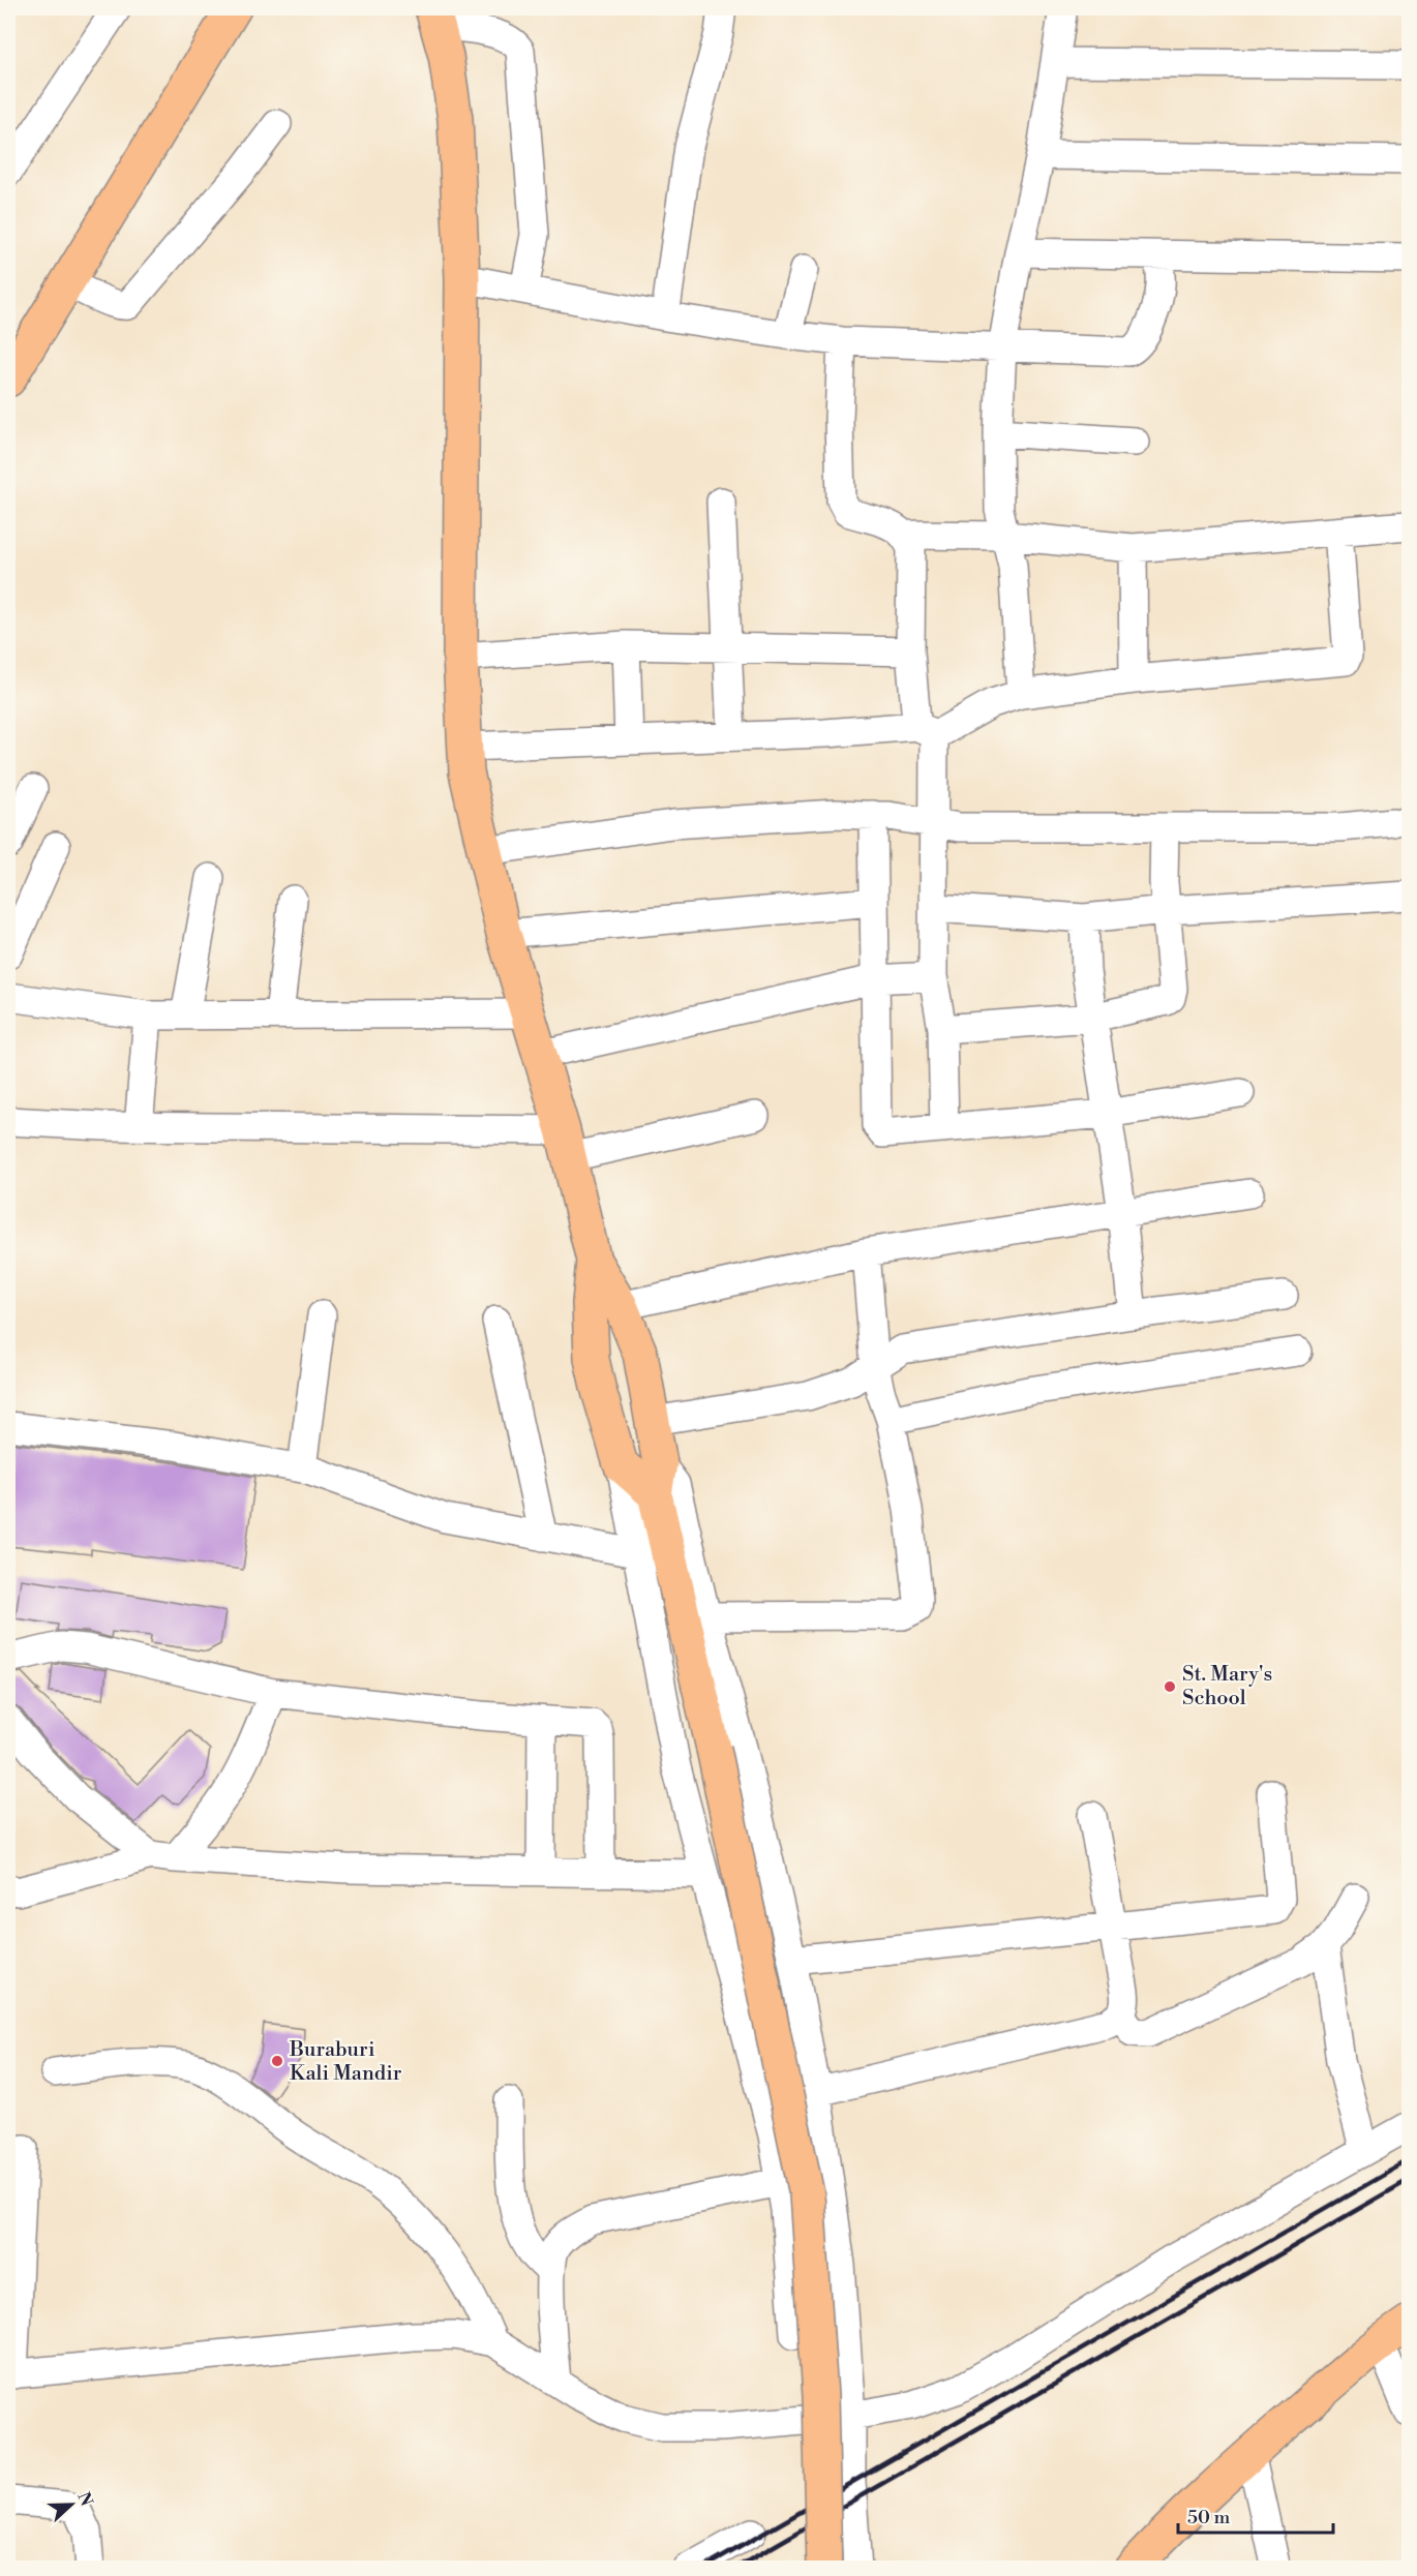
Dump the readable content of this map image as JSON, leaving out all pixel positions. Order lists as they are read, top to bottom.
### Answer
{
  "places": ["St. Mary's School", "Buraburi Kali Mandir"],
  "scale_bar": "50 m",
  "north": "right"
}
